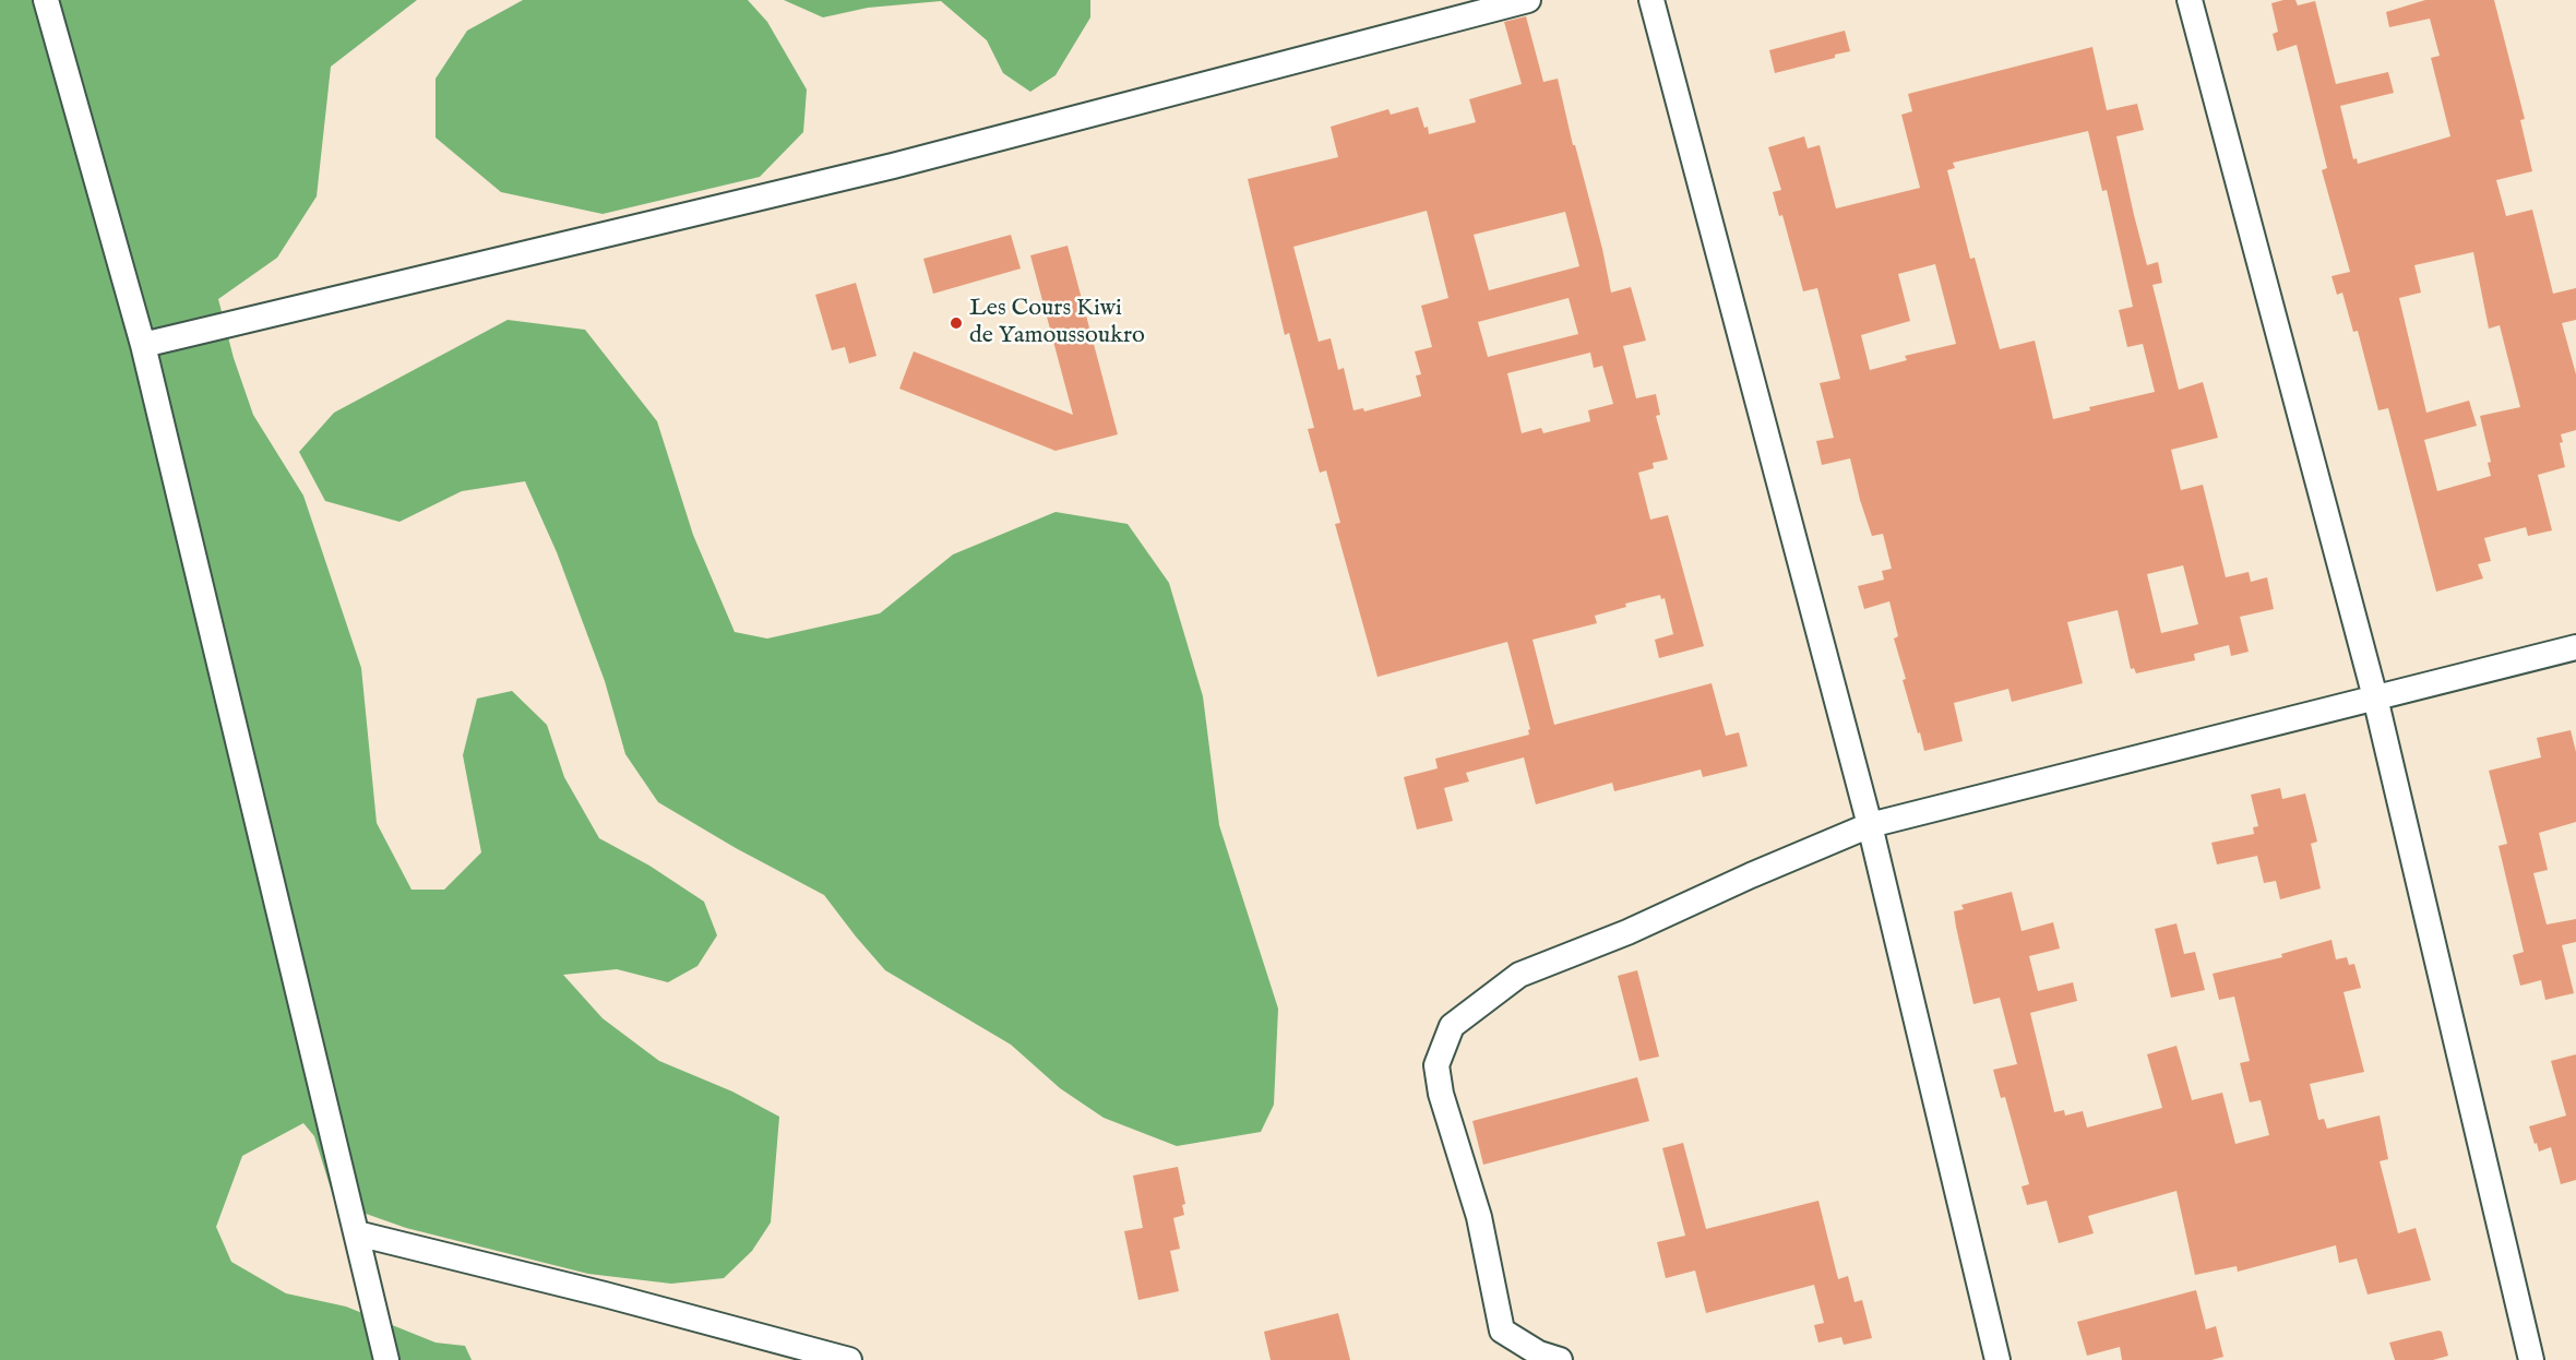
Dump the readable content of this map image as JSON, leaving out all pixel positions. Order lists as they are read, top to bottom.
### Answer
{
  "places": ["Les Cours Kiwi de Yamoussoukro"]
}
